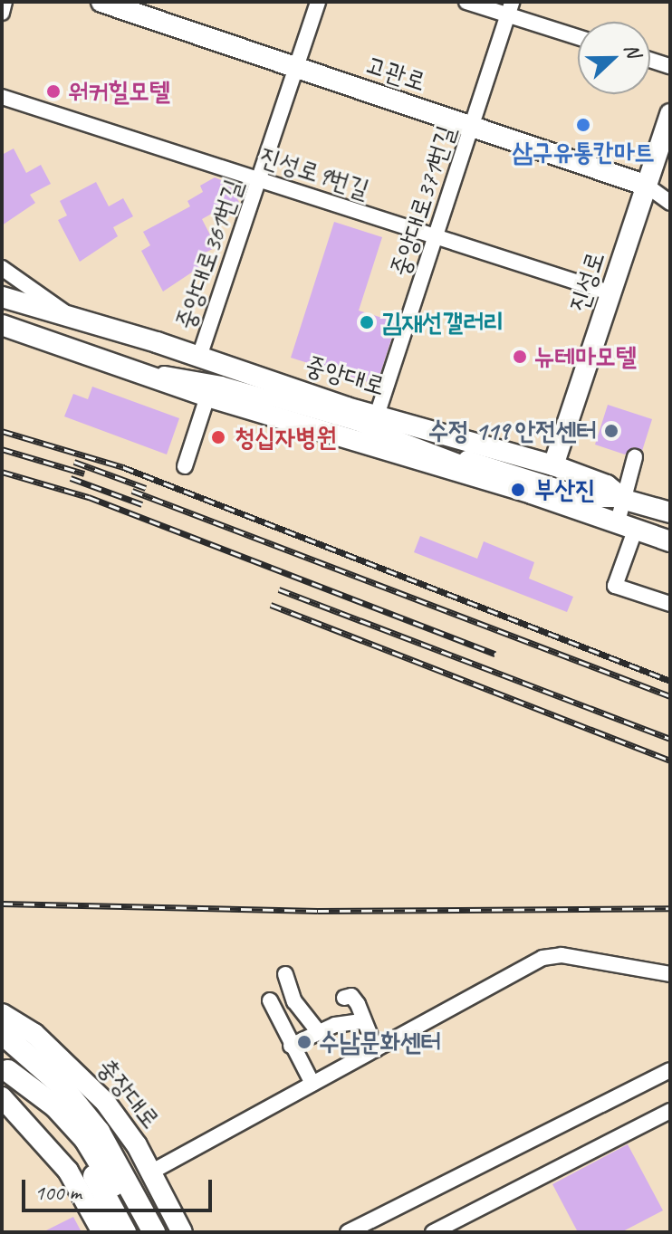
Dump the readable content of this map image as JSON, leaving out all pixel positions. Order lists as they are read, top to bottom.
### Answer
{
  "streets": {
    "main road": [
      "고관로",
      "진성로",
      "중앙대로",
      "충장대로"
    ],
    "street": ["진성로9번길", "중앙대로371번길", "중앙대로361번길"]
  },
  "crossings": [
    ["고관로", "중앙대로371번길"],
    ["고관로", "중앙대로361번길"],
    ["고관로", "진성로"],
    ["진성로9번길", "중앙대로371번길"],
    ["진성로9번길", "중앙대로361번길"],
    ["진성로9번길", "진성로"],
    ["중앙대로371번길", "중앙대로"],
    ["중앙대로361번길", "중앙대로"],
    ["진성로", "중앙대로"]
  ],
  "places": [
    "워커힐모텔",
    "삼구유통칸마트",
    "김재선갤러리",
    "뉴테마모텔",
    "수정 119 안전센터",
    "청십자병원",
    "부산진",
    "수남문화센터"
  ],
  "scale_bar": "100 m",
  "north": "right"
}
